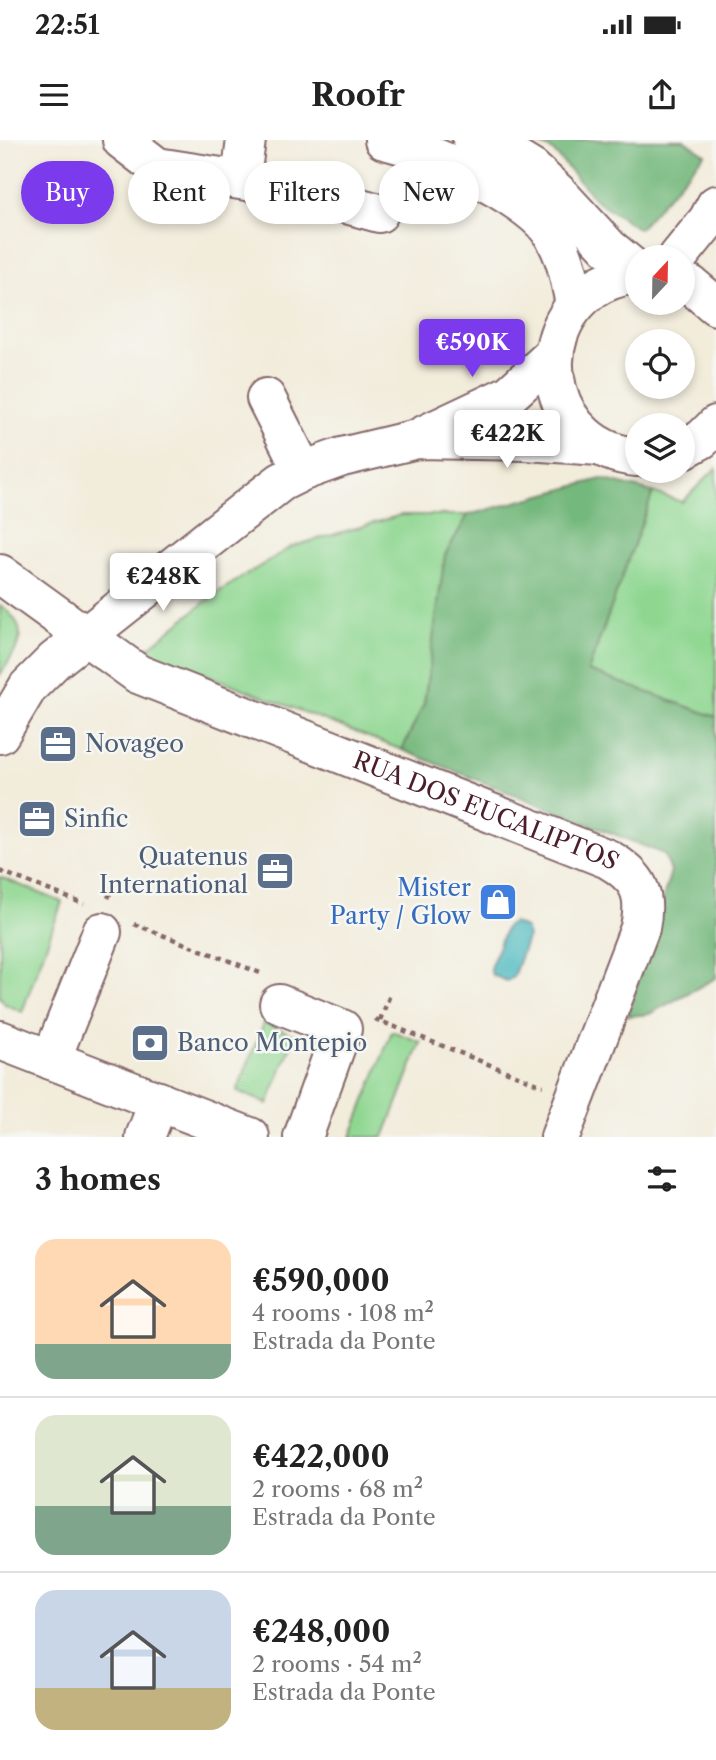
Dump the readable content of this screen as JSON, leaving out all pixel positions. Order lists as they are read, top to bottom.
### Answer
{
  "streets": {
    "street": ["RUA DOS EUCALIPTOS"]
  },
  "places": {
    "office": ["Novageo", "Sinfic", "Quatenus International"],
    "shop": ["Mister Party / Glow"],
    "bank": ["Banco Montepio"]
  },
  "north": "top",
  "page": {
    "status": "22:51",
    "header": "Roofr",
    "chip": [
      "Buy",
      "Rent",
      "Filters",
      "New"
    ],
    "price": ["€590K", "€422K", "€248K"],
    "heading": "3 homes",
    "list": [
      {
        "name": "€590,000",
        "note": "4 rooms · 108 m² · Estrada da Ponte"
      },
      {
        "name": "€422,000",
        "note": "2 rooms · 68 m² · Estrada da Ponte"
      },
      {
        "name": "€248,000",
        "note": "2 rooms · 54 m² · Estrada da Ponte"
      }
    ]
  }
}
